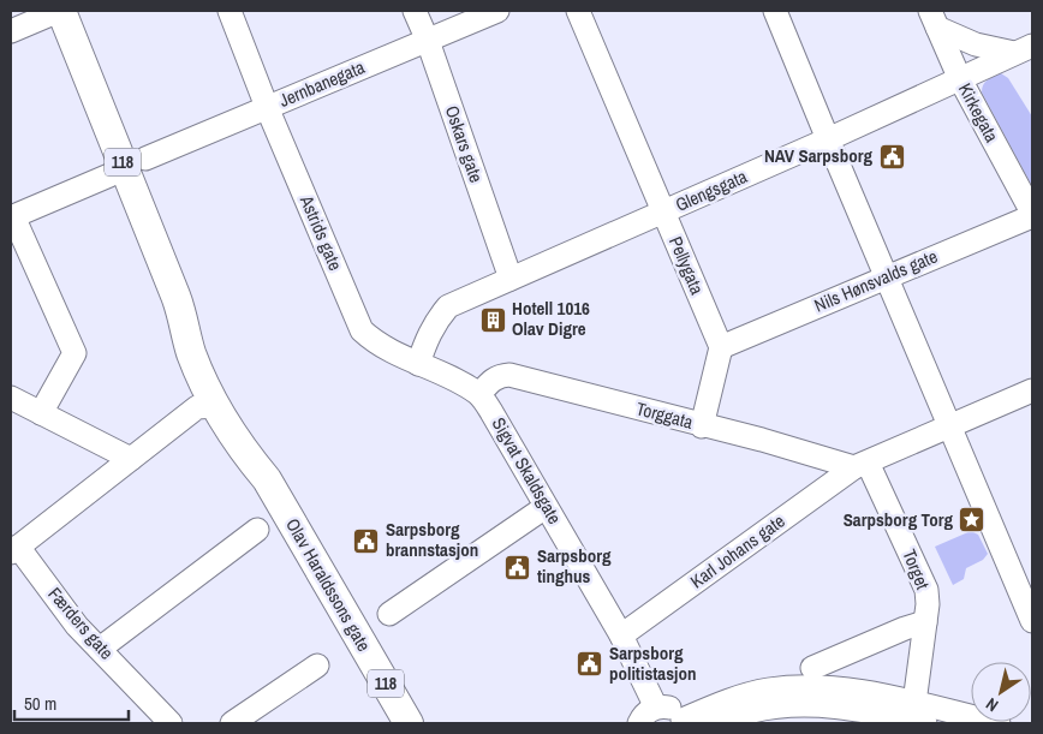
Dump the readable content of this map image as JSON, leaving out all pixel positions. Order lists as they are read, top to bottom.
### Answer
{
  "streets": {
    "main road": ["118", "Olav Haraldssons gate"],
    "street": [
      "Jernbanegata",
      "Kirkegata",
      "Oskars gate",
      "Glengsgata",
      "Astrids gate",
      "Pellygata",
      "Nils Hønsvalds gate",
      "Torggata",
      "Sigvat Skaldsgate",
      "Karl Johans gate",
      "Torget",
      "Færders gate"
    ]
  },
  "crossings": [
    ["Jernbanegata", "Oskars gate"],
    ["Jernbanegata", "Astrids gate"],
    ["Kirkegata", "Glengsgata"],
    ["Kirkegata", "Nils Hønsvalds gate"],
    ["Oskars gate", "Glengsgata"],
    ["Glengsgata", "Astrids gate"],
    ["Glengsgata", "Pellygata"],
    ["Astrids gate", "Torggata"],
    ["Astrids gate", "Sigvat Skaldsgate"],
    ["Pellygata", "Nils Hønsvalds gate"],
    ["Torggata", "Sigvat Skaldsgate"],
    ["Torggata", "Karl Johans gate"],
    ["Torggata", "Torget"],
    ["Sigvat Skaldsgate", "Karl Johans gate"],
    ["Karl Johans gate", "Torget"]
  ],
  "places": {
    "public building": [
      "NAV Sarpsborg",
      "Sarpsborg brannstasjon",
      "Sarpsborg tinghus",
      "Sarpsborg politistasjon"
    ],
    "building": ["Hotell 1016 Olav Digre"],
    "place": ["Sarpsborg Torg"]
  },
  "scale_bar": "50 m",
  "north": "bottom left"
}
